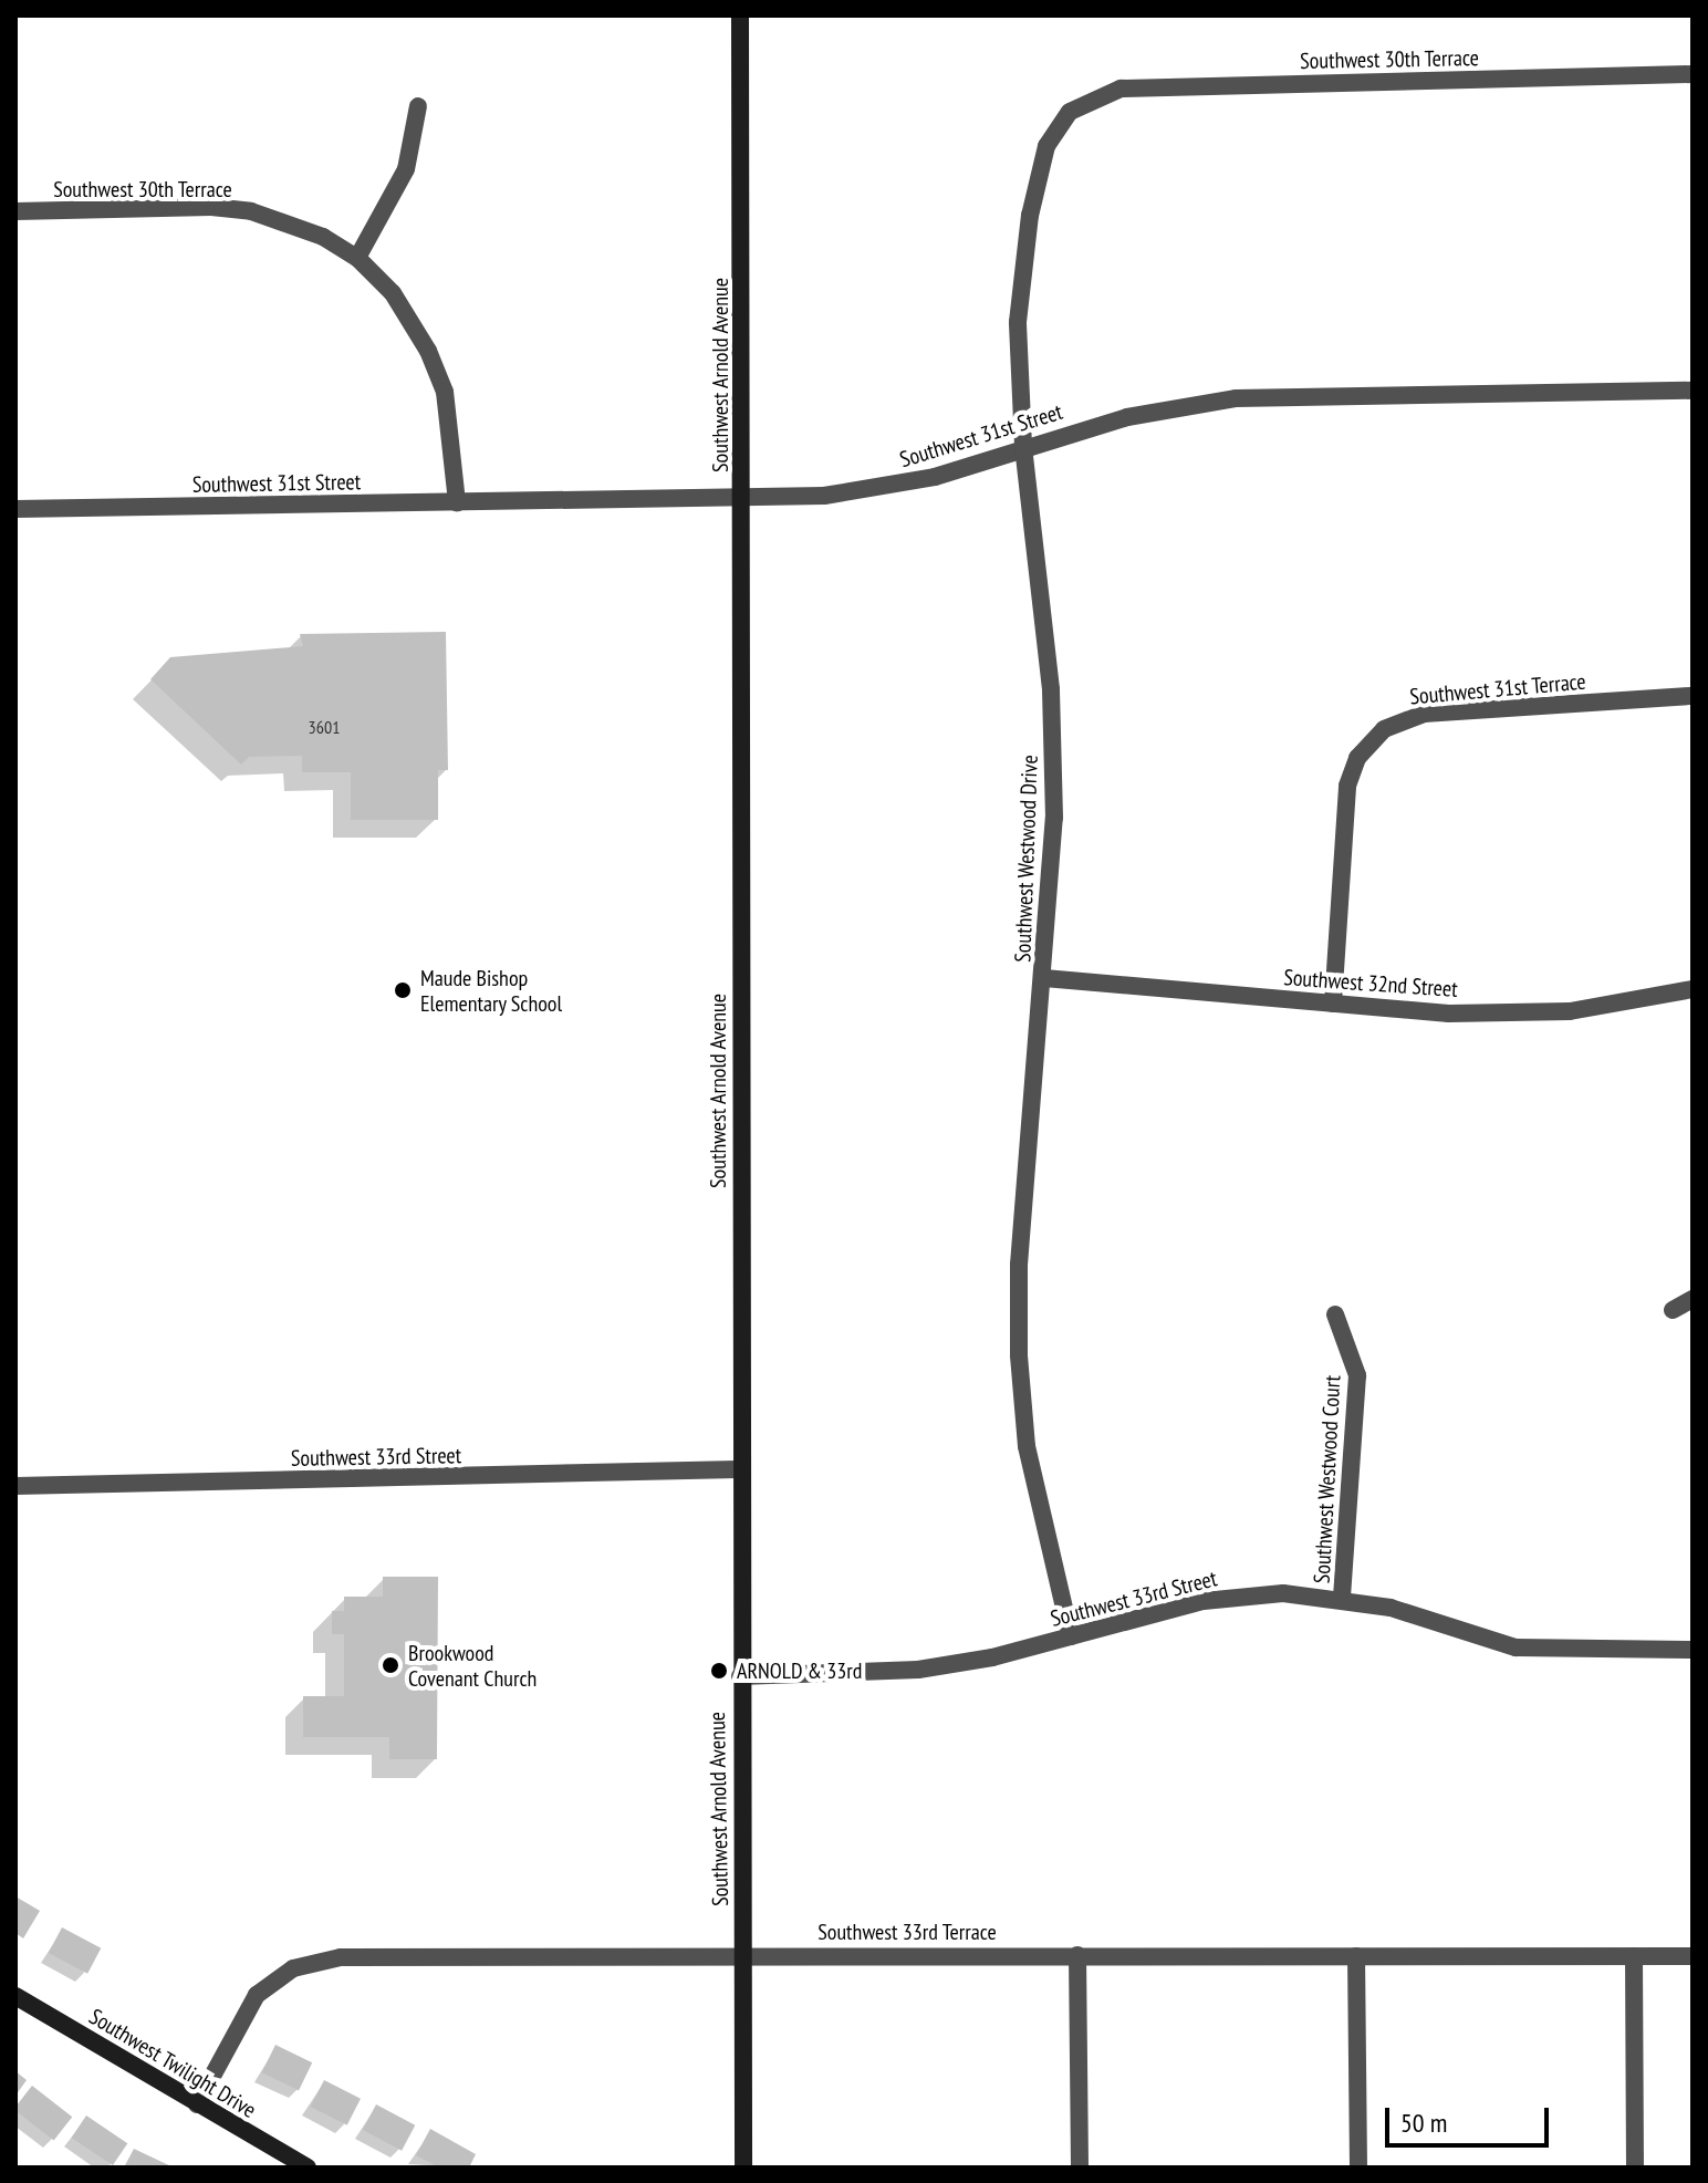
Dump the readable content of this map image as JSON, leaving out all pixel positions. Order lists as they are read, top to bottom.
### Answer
{
  "streets": {
    "street": [
      "Southwest 30th Terrace",
      "Southwest Arnold Avenue",
      "Southwest 31st Street",
      "Southwest 31st Terrace",
      "Southwest Westwood Drive",
      "Southwest 32nd Street",
      "Southwest 33rd Street",
      "Southwest Westwood Court",
      "Southwest 33rd Terrace",
      "Southwest Twilight Drive"
    ]
  },
  "crossings": [
    ["Southwest 30th Terrace", "Southwest 31st Street"],
    ["Southwest 30th Terrace", "Southwest Westwood Drive"],
    ["Southwest Arnold Avenue", "Southwest 31st Street"],
    ["Southwest Arnold Avenue", "Southwest 33rd Street"],
    ["Southwest Arnold Avenue", "Southwest 33rd Terrace"],
    ["Southwest 31st Street", "Southwest Westwood Drive"],
    ["Southwest 31st Terrace", "Southwest 32nd Street"],
    ["Southwest Westwood Drive", "Southwest 32nd Street"],
    ["Southwest Westwood Drive", "Southwest 33rd Street"],
    ["Southwest 33rd Street", "Southwest Westwood Court"],
    ["Southwest 33rd Terrace", "Southwest Twilight Drive"]
  ],
  "places": ["Maude Bishop Elementary School", "Brookwood Covenant Church", "ARNOLD & 33rd"],
  "house_numbers": ["3601"],
  "scale_bar": "50 m"
}
